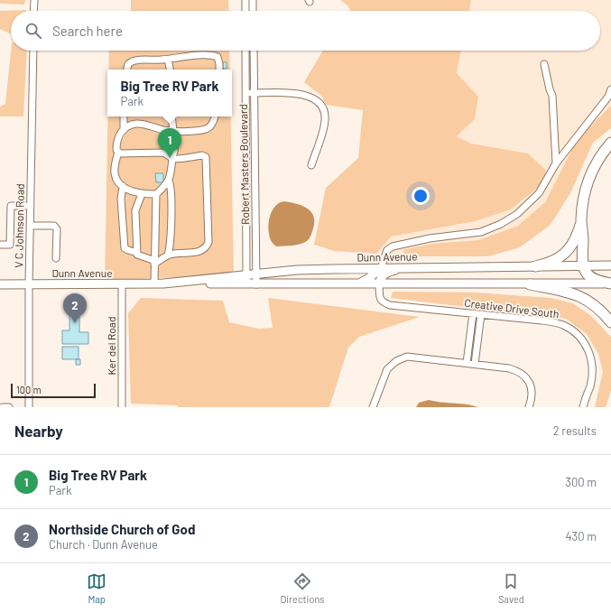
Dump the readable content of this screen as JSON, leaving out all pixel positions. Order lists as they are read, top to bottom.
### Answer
{
  "streets": {
    "main road": ["Dunn Avenue"],
    "street": [
      "Robert Masters Boulevard",
      "V C Johnson Road",
      "Creative Drive South",
      "Ker del Road"
    ]
  },
  "crossings": [
    ["Robert Masters Boulevard", "Dunn Avenue"],
    ["V C Johnson Road", "Dunn Avenue"],
    ["Dunn Avenue", "Creative Drive South"],
    ["Dunn Avenue", "Ker del Road"]
  ],
  "scale_bar": "100 m",
  "page": {
    "search": "Search here",
    "popup": ["Big Tree RV Park", "Park"],
    "pins": ["1", "2"],
    "scale": "100 m",
    "heading": ["Nearby", "2 results"],
    "list": [
      {
        "mark": "1",
        "name": "Big Tree RV Park",
        "note": "Park",
        "value": "300 m"
      },
      {
        "mark": "2",
        "name": "Northside Church of God",
        "note": "Church · Dunn Avenue",
        "value": "430 m"
      }
    ],
    "nav": ["Map", "Directions", "Saved"]
  }
}
